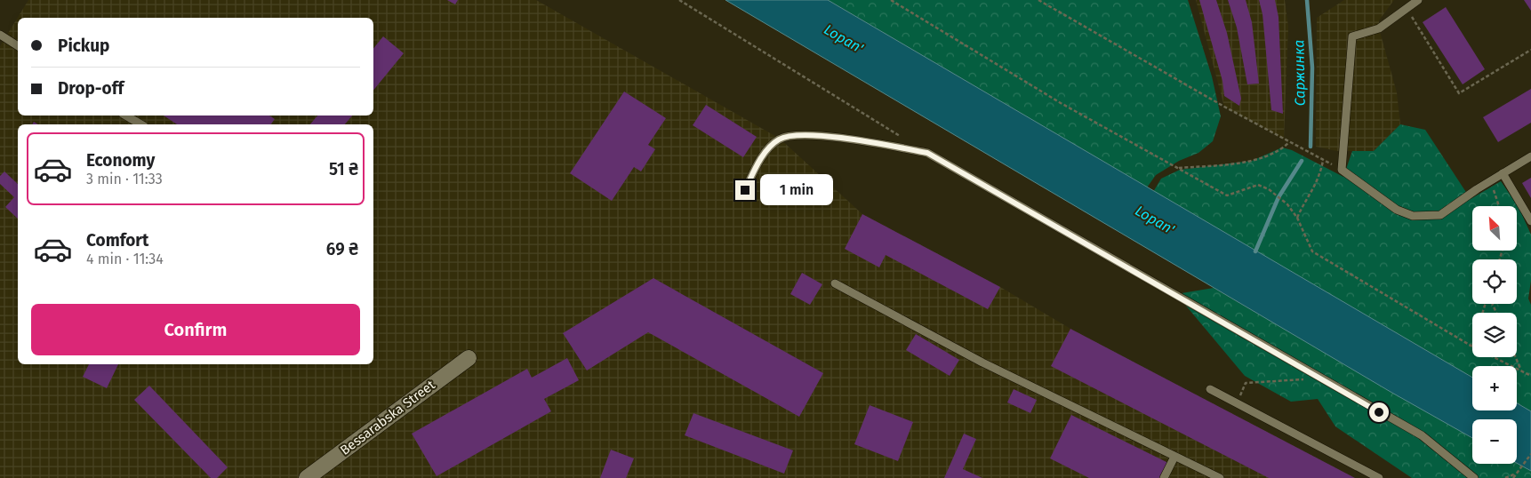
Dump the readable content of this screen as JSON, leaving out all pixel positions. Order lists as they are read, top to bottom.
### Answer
{
  "streets": {
    "street": ["Bessarabska Street"]
  },
  "water": ["Lopan'", "Саржинка"],
  "north": "top left",
  "page": {
    "banner": ["Pickup", "Drop-off"],
    "list": [
      {
        "name": "Economy",
        "note": "3 min · 11:33",
        "value": "51 ₴"
      },
      {
        "name": "Comfort",
        "note": "4 min · 11:34",
        "value": "69 ₴"
      }
    ],
    "bubble": "1 min",
    "map_buttons": ["+", "−"],
    "buttons": "Confirm"
  }
}
